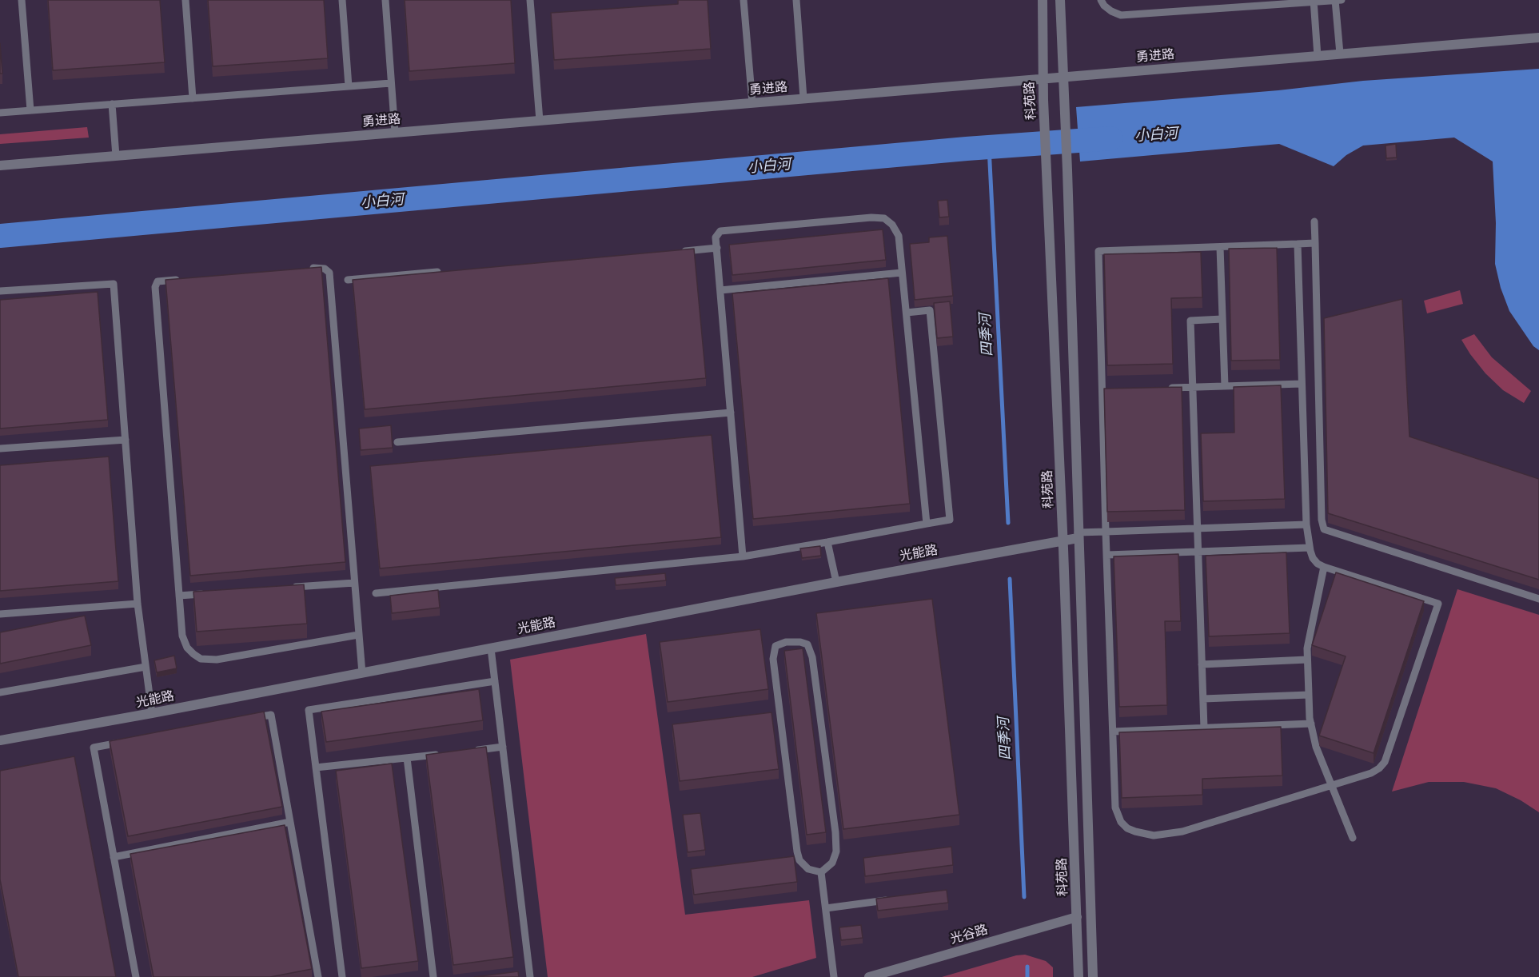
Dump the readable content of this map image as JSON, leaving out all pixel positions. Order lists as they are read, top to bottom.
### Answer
{
  "streets": {
    "street": [
      "勇进路",
      "科苑路",
      "光能路",
      "光谷路"
    ]
  },
  "crossings": [
    ["勇进路", "科苑路"],
    ["科苑路", "光能路"],
    ["科苑路", "光谷路"]
  ],
  "water": ["小白河", "四季河"]
}
